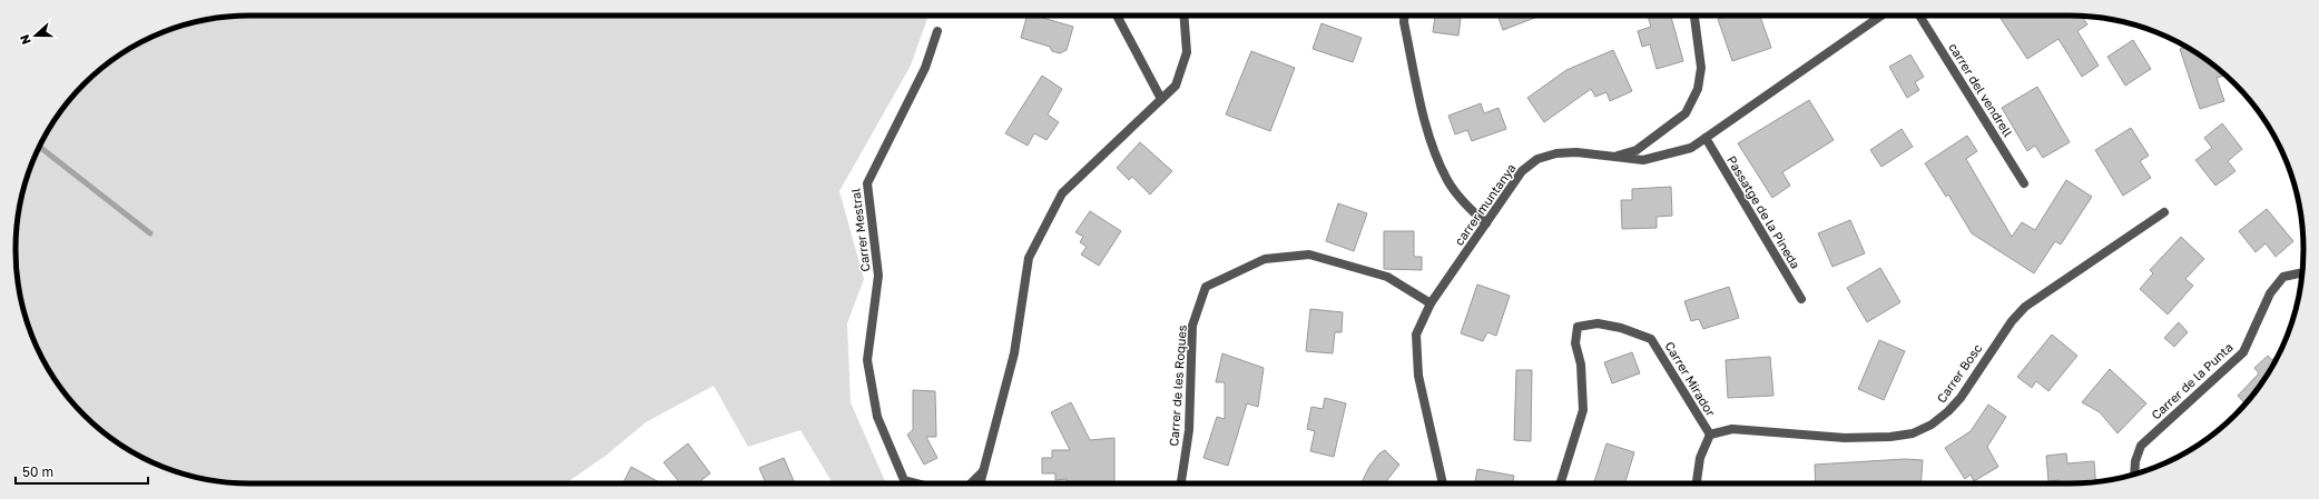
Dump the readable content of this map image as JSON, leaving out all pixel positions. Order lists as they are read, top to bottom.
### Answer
{
  "streets": {
    "street": [
      "carrer del vendrell",
      "carrer muntanya",
      "Passatge de la Pineda",
      "Carrer Mestral",
      "Carrer Bosc",
      "Carrer Mirador",
      "Carrer de la Punta",
      "Carrer de les Roques"
    ]
  },
  "crossings": [
    ["carrer muntanya", "Passatge de la Pineda"],
    ["carrer muntanya", "Carrer de les Roques"],
    ["Carrer Bosc", "Carrer Mirador"]
  ],
  "scale_bar": "50 m",
  "north": "left"
}
